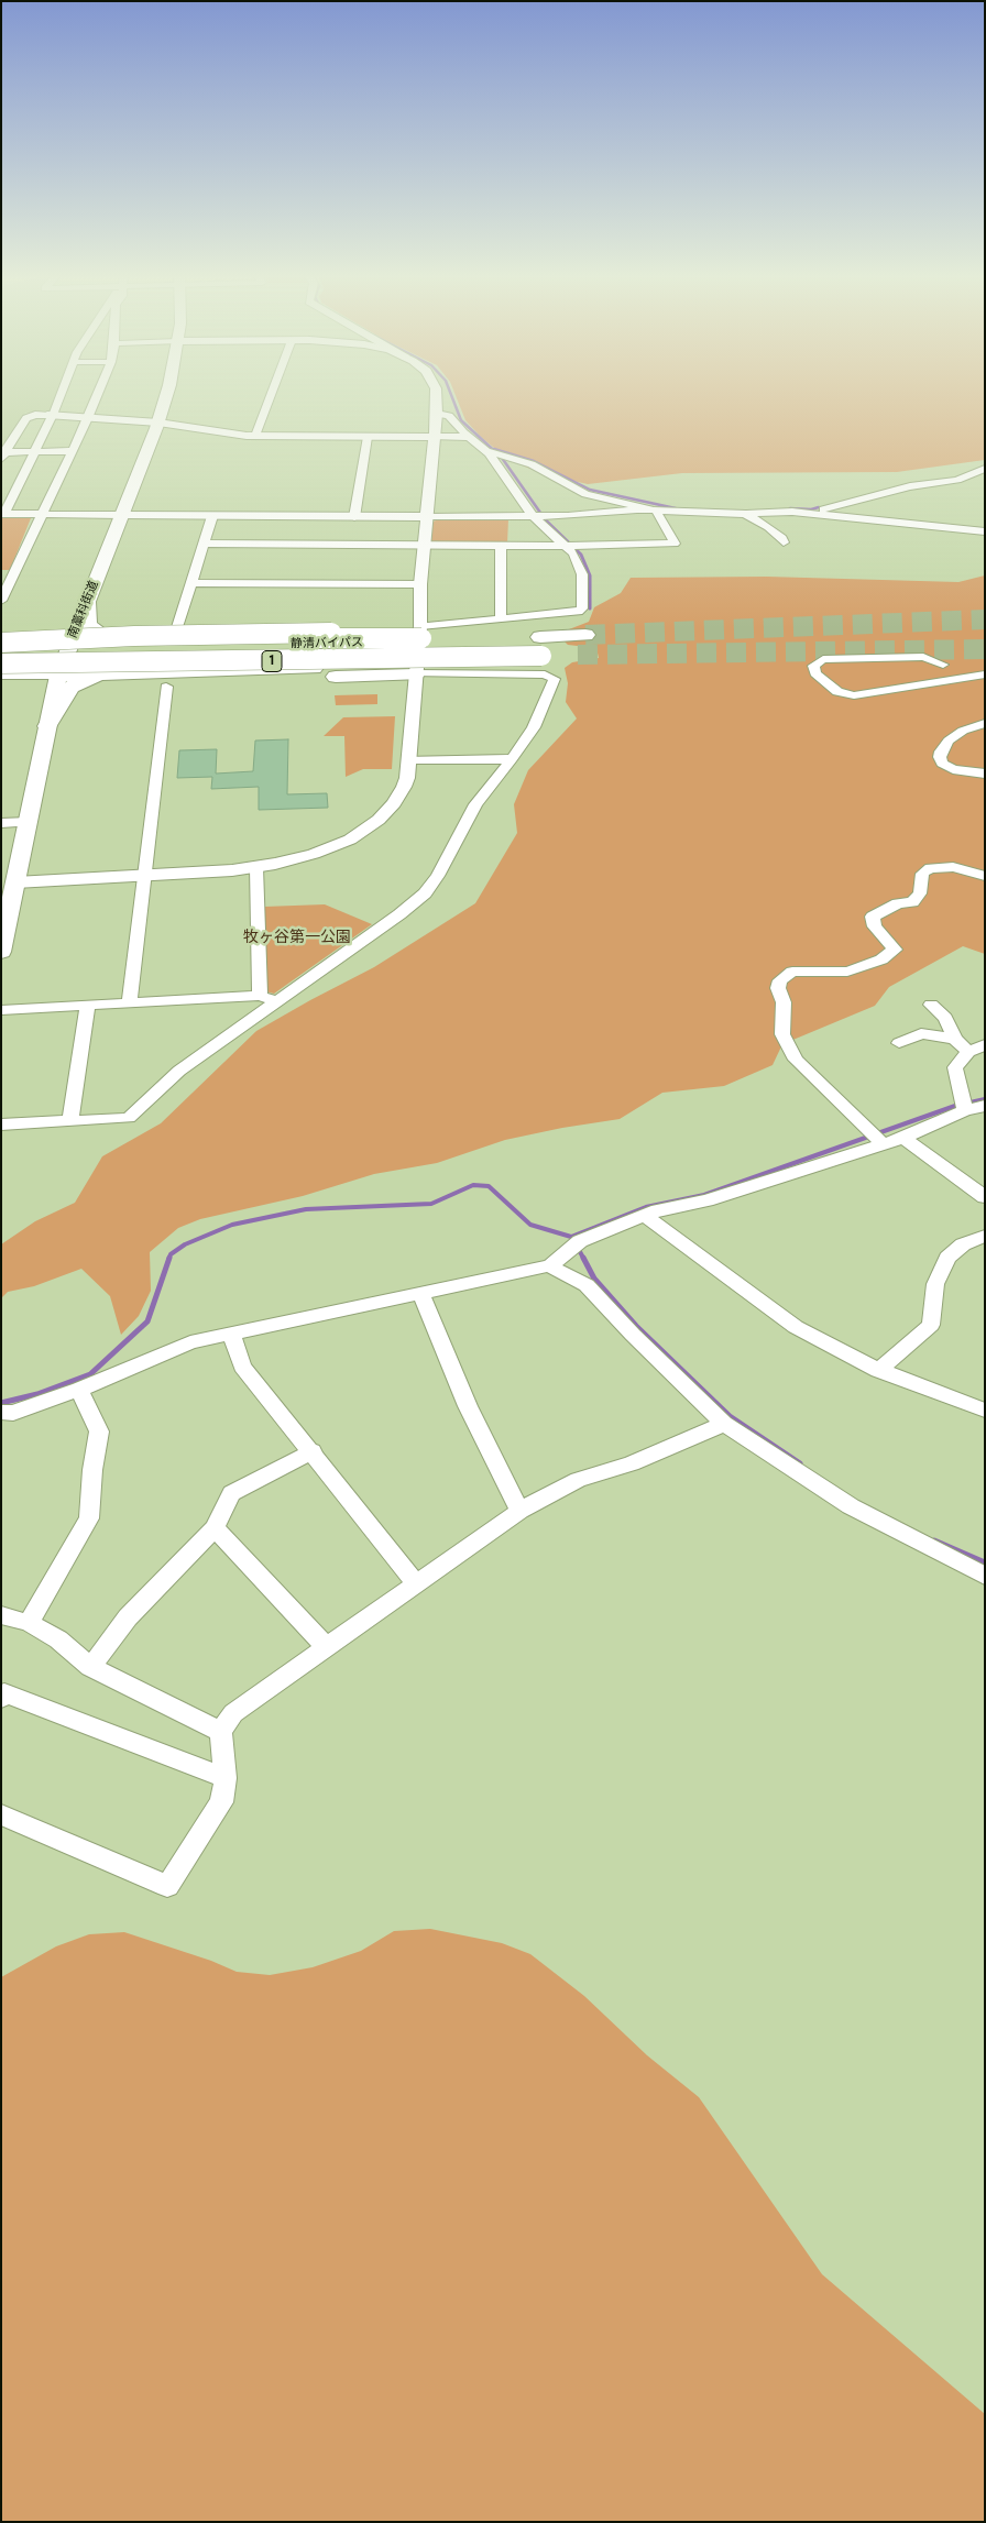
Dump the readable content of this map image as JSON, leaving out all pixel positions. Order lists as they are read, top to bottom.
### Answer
{
  "streets": {
    "highway": ["静清バイパス", "1"],
    "main road": ["南藁科街道"]
  },
  "crossings": [
    ["南藁科街道", "1"],
    ["静清バイパス", "1"]
  ],
  "parks": ["牧ヶ谷第一公園"]
}
